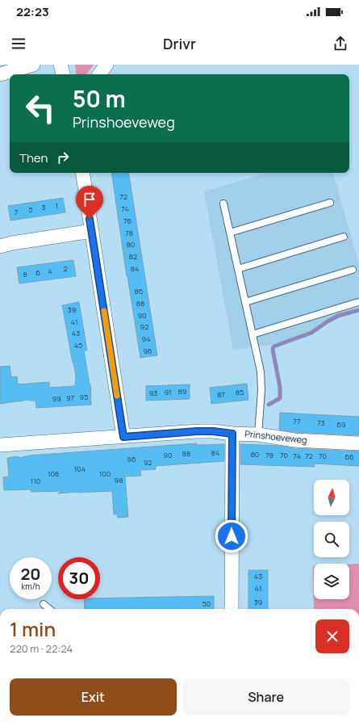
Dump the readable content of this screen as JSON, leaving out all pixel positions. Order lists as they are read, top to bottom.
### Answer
{
  "streets": {
    "street": ["Prinshoeveweg"]
  },
  "house_numbers": [
    "72",
    "1",
    "3",
    "74",
    "5",
    "7",
    "76",
    "78",
    "80",
    "82",
    "2",
    "84",
    "4",
    "6",
    "8",
    "86",
    "88",
    "39",
    "90",
    "41",
    "92",
    "43",
    "94",
    "45",
    "96",
    "89",
    "91",
    "85",
    "93",
    "87",
    "95",
    "97",
    "99",
    "77",
    "73",
    "69",
    "84",
    "88",
    "80",
    "90",
    "78",
    "76",
    "74",
    "72",
    "70",
    "66",
    "96",
    "92",
    "104",
    "108",
    "100",
    "98",
    "110",
    "43",
    "41",
    "39",
    "50"
  ],
  "north": "top",
  "page": {
    "status": "22:23",
    "header": "Drivr",
    "turn": ["50 m", "Prinshoeveweg"],
    "then": "Then",
    "speed": "20 km/h",
    "limit": "30",
    "heading": ["1 min", "220 m · 22:24"],
    "buttons": ["Exit", "Share"]
  }
}
